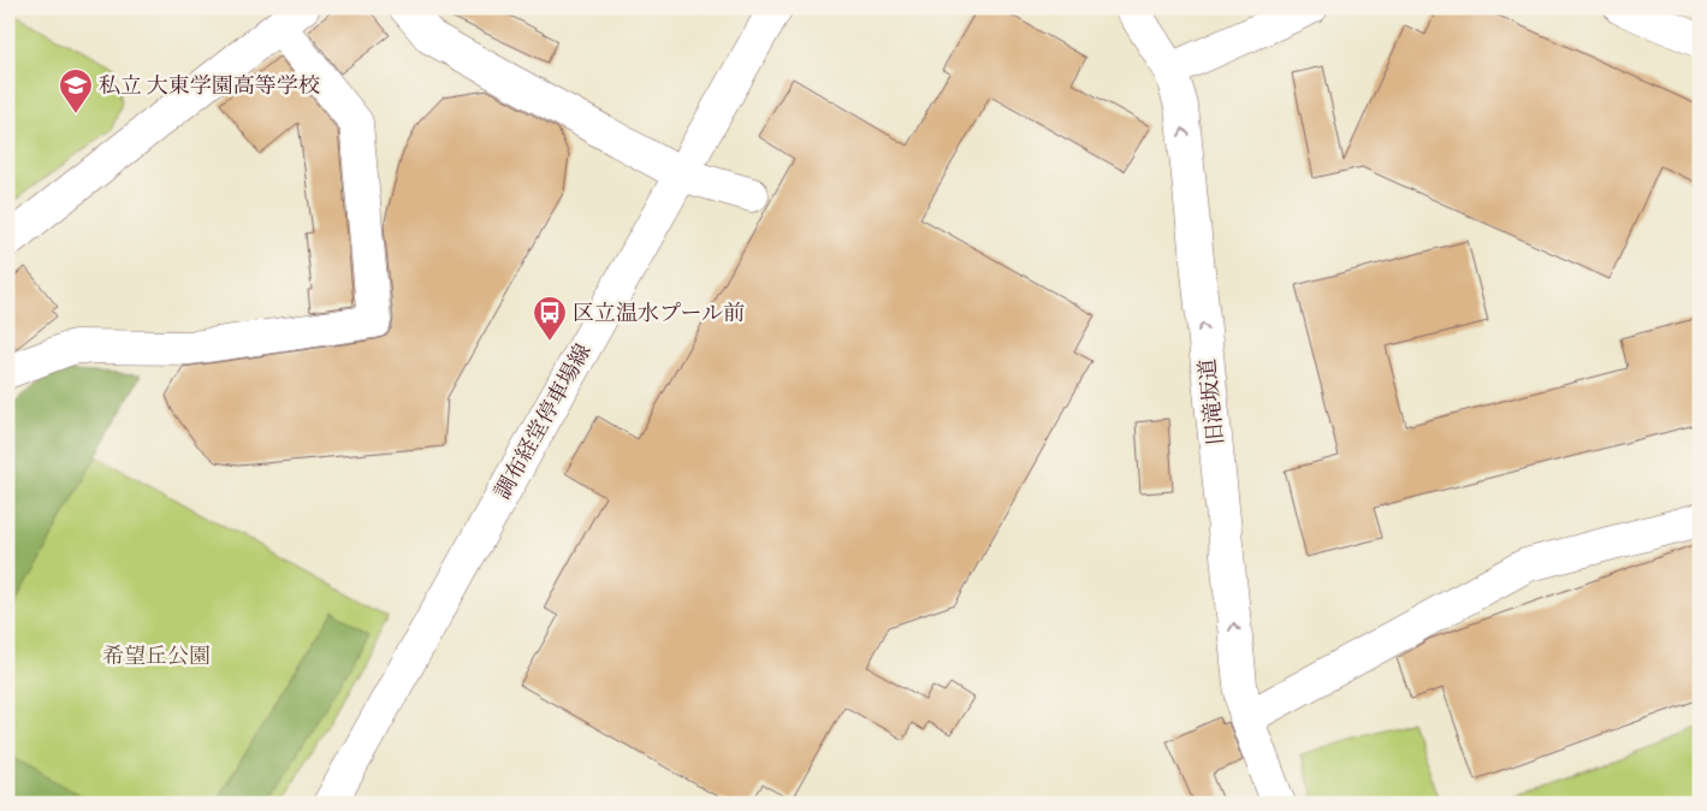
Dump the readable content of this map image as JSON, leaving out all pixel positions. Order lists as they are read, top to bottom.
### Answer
{
  "streets": {
    "street": ["旧滝坂道", "調布経堂停車場線"]
  },
  "one_way": ["旧滝坂道"],
  "parks": ["希望丘公園"],
  "places": {
    "school or university": ["私立 大東学園高等学校"],
    "bus stop": ["区立温水プール前"]
  }
}
